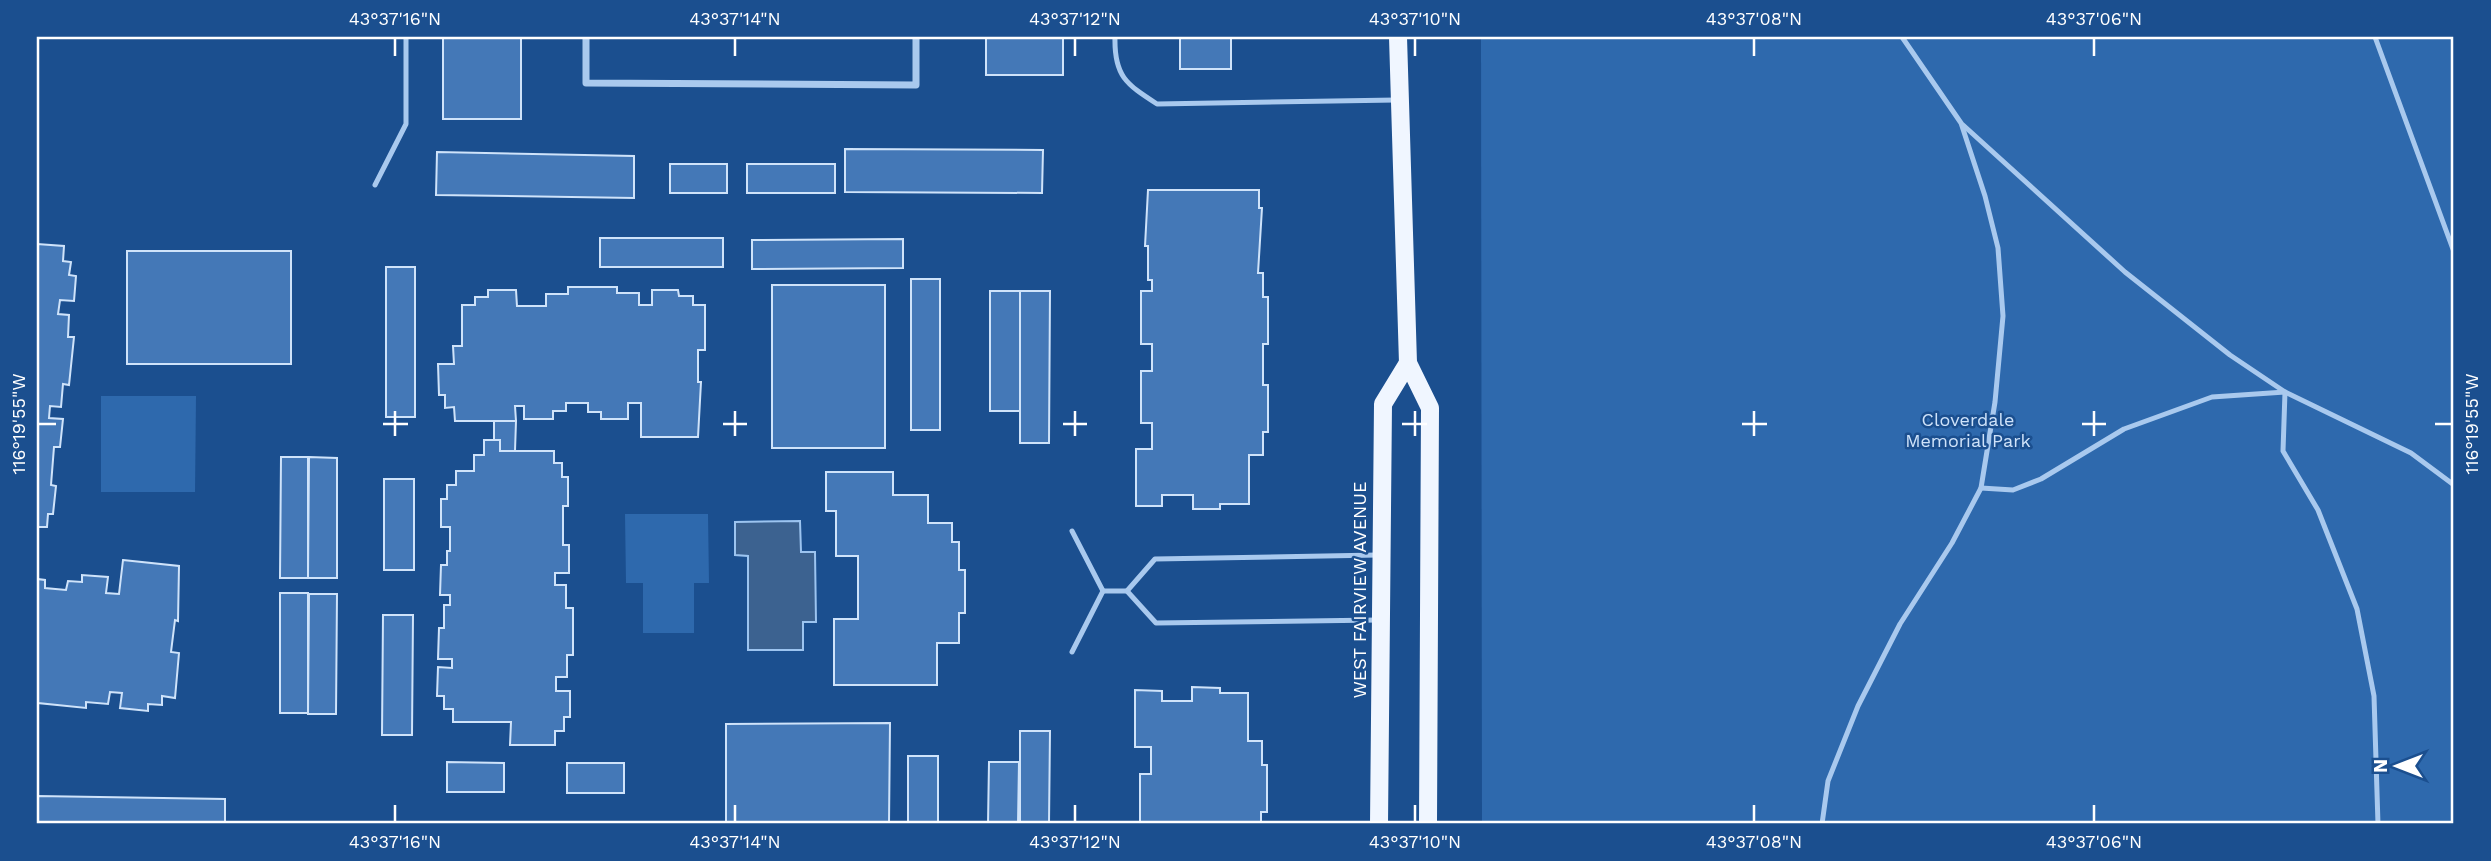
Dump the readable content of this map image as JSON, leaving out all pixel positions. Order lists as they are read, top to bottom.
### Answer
{
  "streets": {
    "main road": ["WEST FAIRVIEW AVENUE"]
  },
  "parks": ["Cloverdale Memorial Park"],
  "north": "left",
  "coordinates": [
    "43°37'16\"N",
    "43°37'14\"N",
    "43°37'12\"N",
    "43°37'10\"N",
    "43°37'08\"N",
    "43°37'06\"N",
    "116°19'55\"W"
  ]
}
